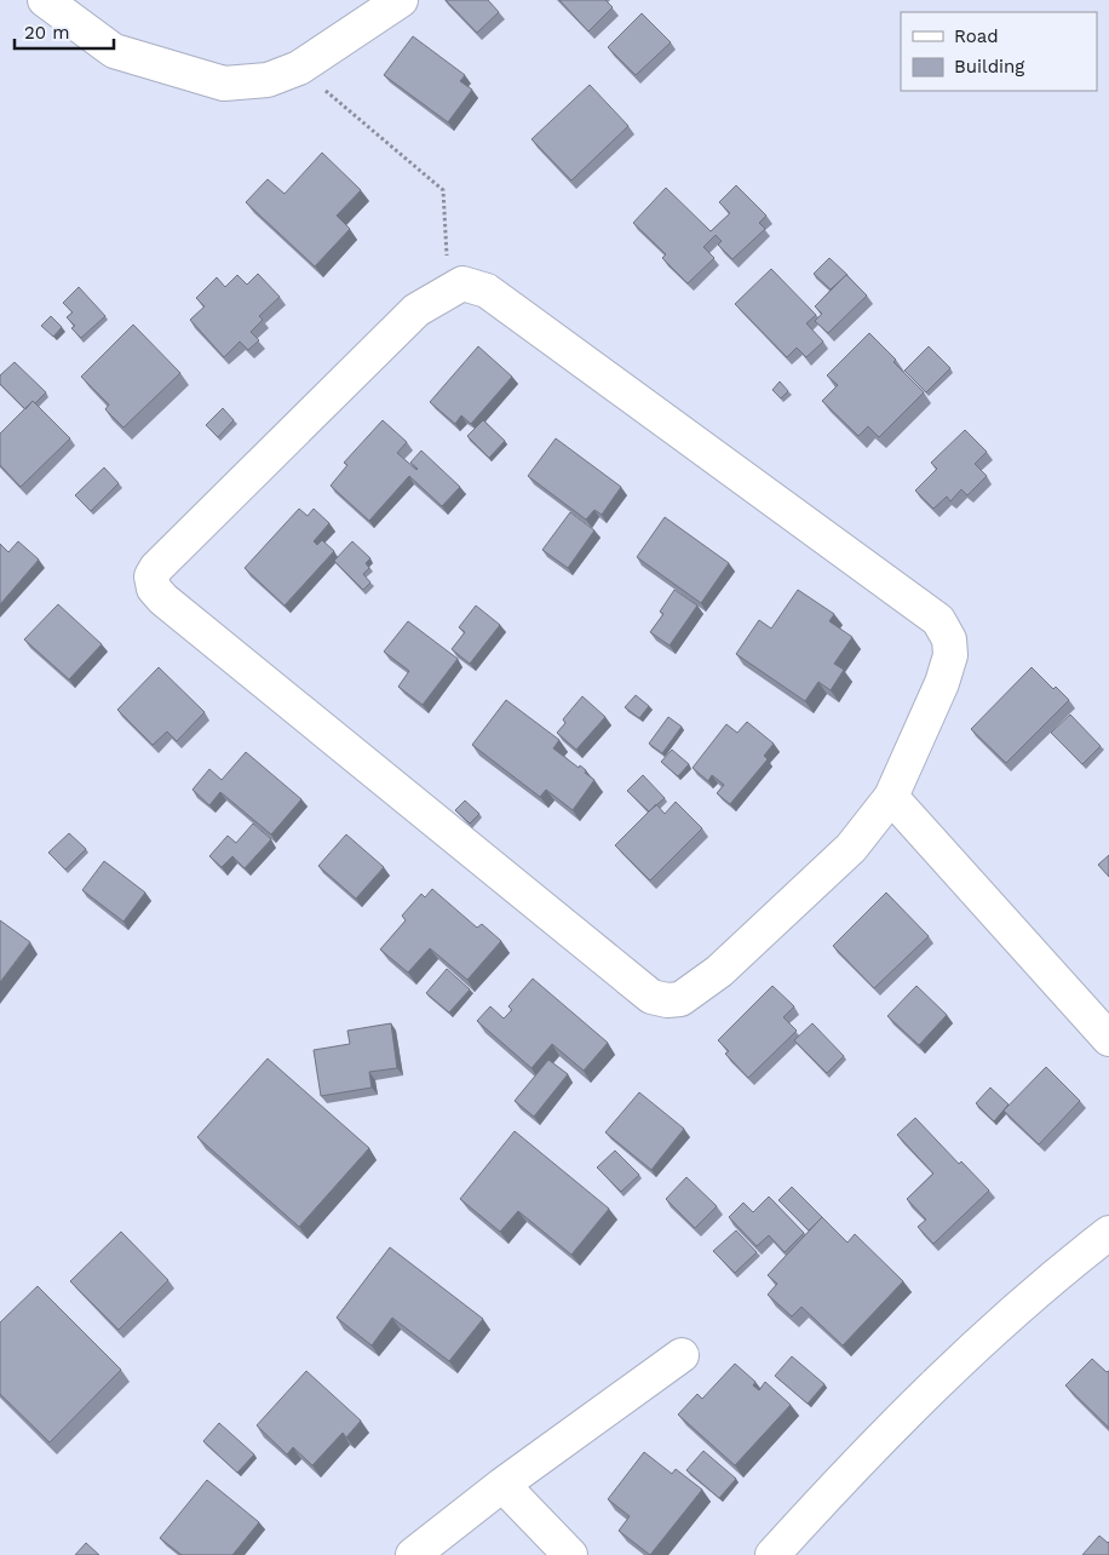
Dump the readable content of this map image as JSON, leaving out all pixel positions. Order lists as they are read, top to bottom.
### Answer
{
  "legend": ["Road", "Building"],
  "scale_bar": "20 m"
}
